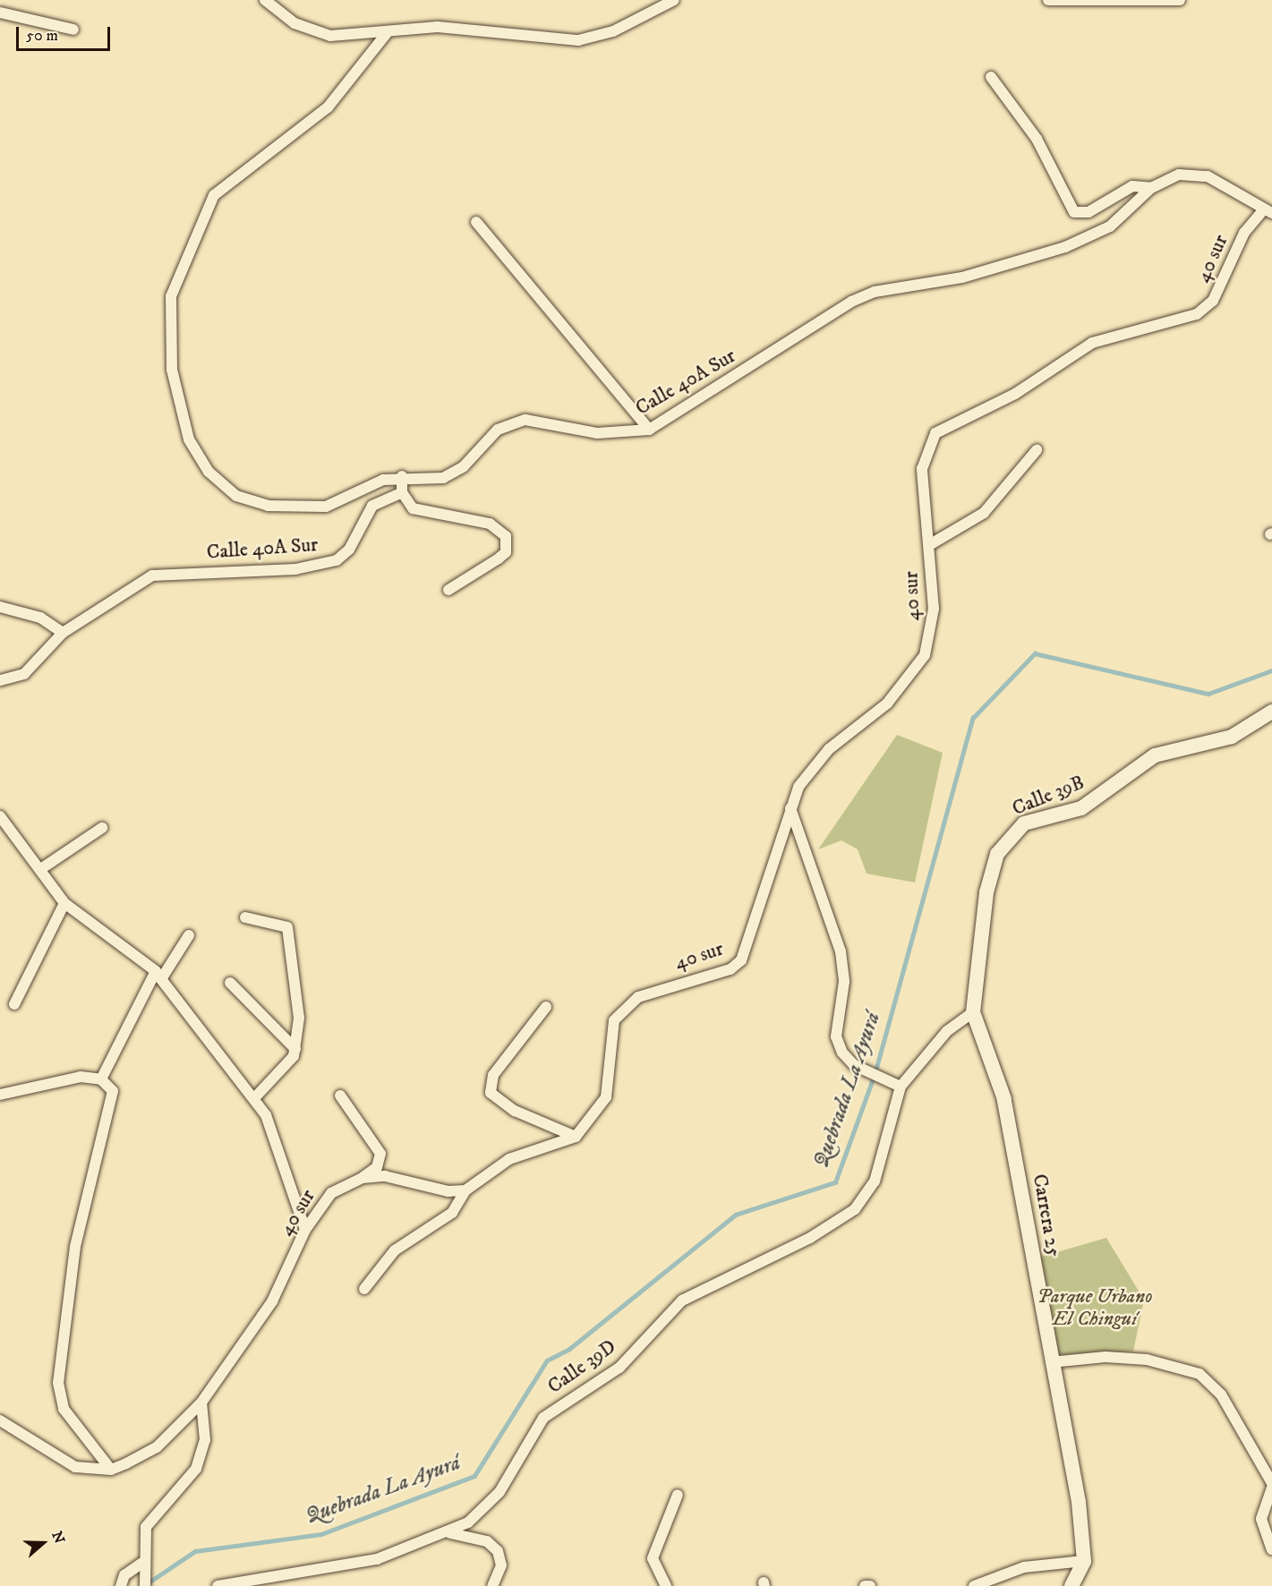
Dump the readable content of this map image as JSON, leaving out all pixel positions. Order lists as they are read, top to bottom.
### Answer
{
  "streets": {
    "street": [
      "40 sur",
      "Calle 40A Sur",
      "Calle 39B",
      "Carrera 25",
      "Calle 39D"
    ]
  },
  "crossings": [
    ["40 sur", "Calle 40A Sur"],
    ["Calle 39B", "Carrera 25"]
  ],
  "water": ["Quebrada La Ayurá"],
  "parks": ["Parque Urbano El Chinguí"],
  "scale_bar": "50 m",
  "north": "right"
}
